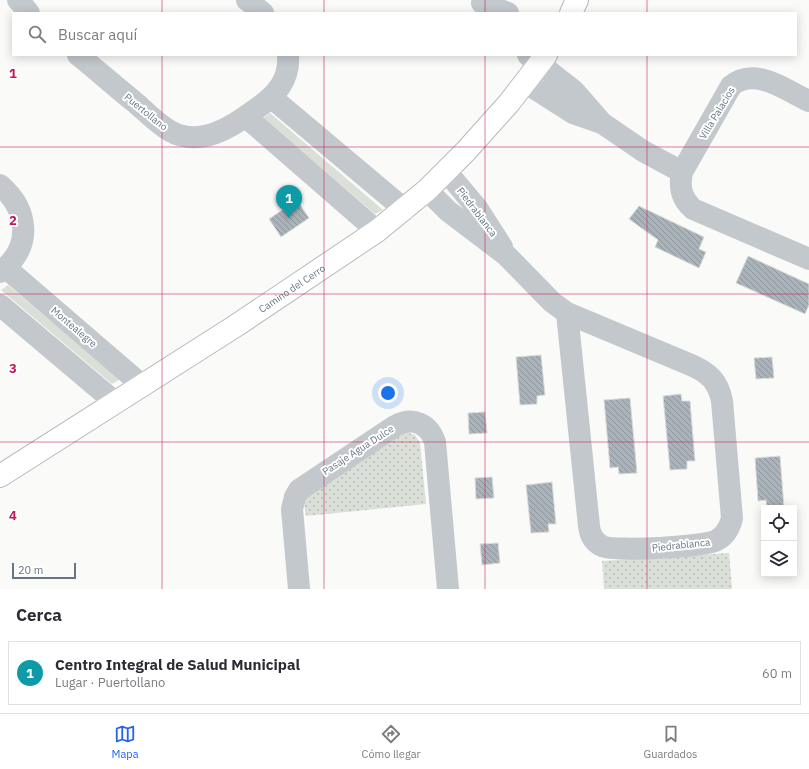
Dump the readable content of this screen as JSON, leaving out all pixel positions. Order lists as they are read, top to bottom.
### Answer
{
  "streets": {
    "street": [
      "Puertollano",
      "Villa Palacios",
      "Piedrablanca",
      "Camino del Cerro",
      "Montealegre",
      "Pasaje Agua Dulce"
    ]
  },
  "crossings": [
    ["Piedrablanca", "Camino del Cerro"],
    ["Camino del Cerro", "Montealegre"]
  ],
  "scale_bar": "20 m",
  "page": {
    "search": "Buscar aquí",
    "pins": "1",
    "scale": "20 m",
    "heading": "Cerca",
    "list": [
      {
        "mark": "1",
        "name": "Centro Integral de Salud Municipal",
        "note": "Lugar · Puertollano",
        "value": "60 m"
      }
    ],
    "nav": ["Mapa", "Cómo llegar", "Guardados"]
  },
  "grid": {
    "rows": [
      "1",
      "2",
      "3",
      "4"
    ]
  }
}
